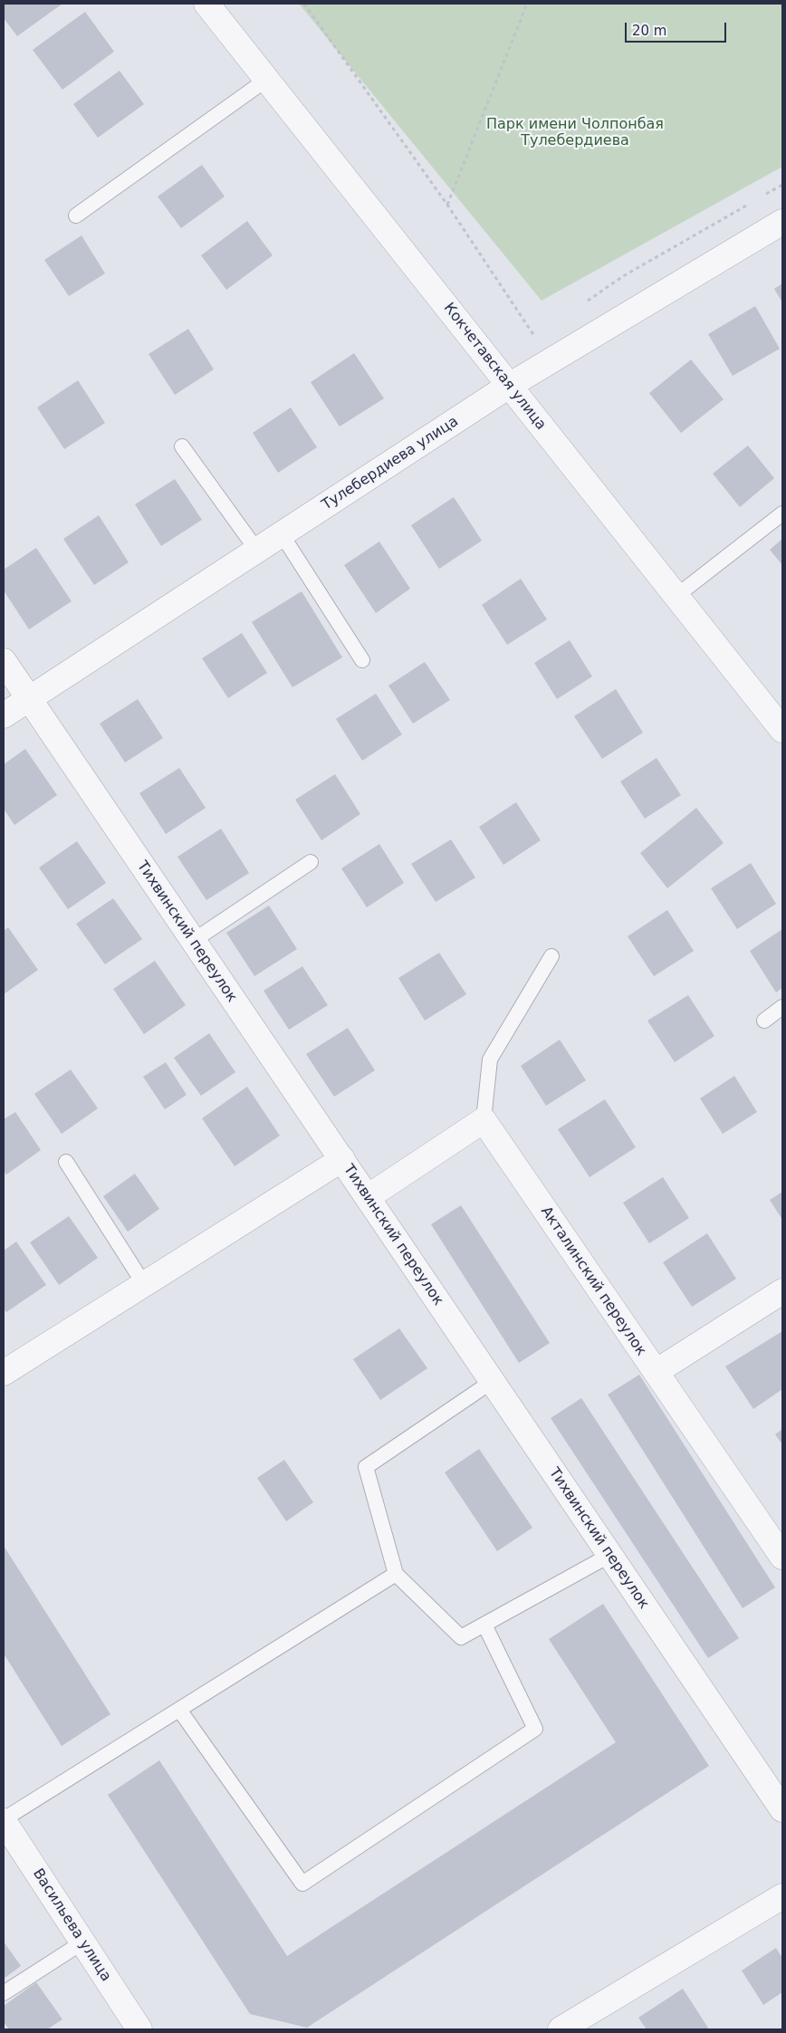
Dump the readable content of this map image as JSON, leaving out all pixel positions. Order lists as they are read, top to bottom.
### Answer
{
  "streets": {
    "street": [
      "Кокчетавская улица",
      "Тулебердиева улица",
      "Тихвинский переулок",
      "Акталинский переулок",
      "Васильева улица"
    ]
  },
  "crossings": [
    ["Кокчетавская улица", "Тулебердиева улица"],
    ["Тулебердиева улица", "Тихвинский переулок"]
  ],
  "parks": ["Парк имени Чолпонбая Тулебердиева"],
  "scale_bar": "20 m"
}
